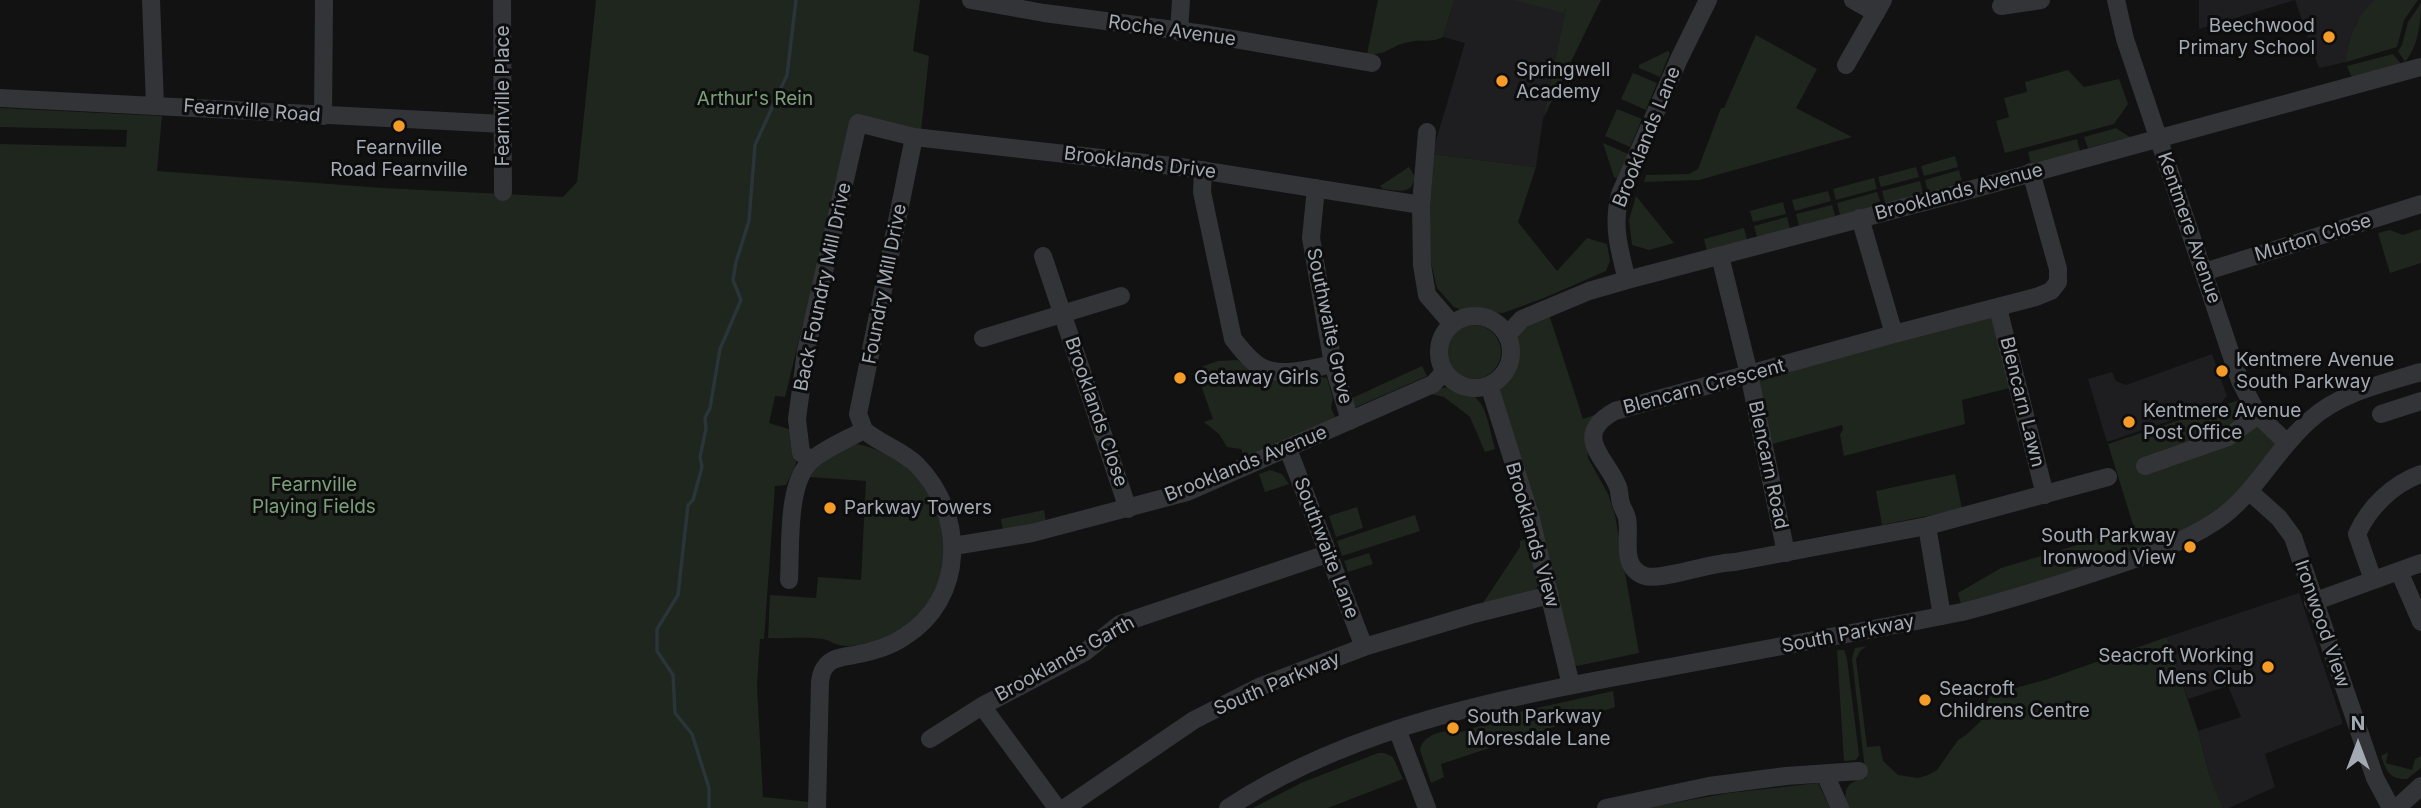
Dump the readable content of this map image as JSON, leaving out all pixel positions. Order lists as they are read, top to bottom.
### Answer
{
  "streets": {
    "street": [
      "Roche Avenue",
      "Fearnville Place",
      "Fearnville Road",
      "Brooklands Lane",
      "Brooklands Drive",
      "Brooklands Avenue",
      "Kentmere Avenue",
      "Murton Close",
      "Foundry Mill Drive",
      "Back Foundry Mill Drive",
      "Southwaite Grove",
      "Blencarn Crescent",
      "Blencarn Lawn",
      "Brooklands Close",
      "Blencarn Road",
      "Brooklands View",
      "Southwaite Lane",
      "Ironwood View",
      "South Parkway",
      "Brooklands Garth"
    ]
  },
  "crossings": [
    ["Fearnville Place", "Fearnville Road"],
    ["Brooklands Lane", "Brooklands Avenue"],
    ["Brooklands Drive", "Foundry Mill Drive"],
    ["Brooklands Drive", "Back Foundry Mill Drive"],
    ["Brooklands Drive", "Southwaite Grove"],
    ["Brooklands Avenue", "Kentmere Avenue"],
    ["Brooklands Avenue", "Southwaite Grove"],
    ["Brooklands Avenue", "Blencarn Crescent"],
    ["Brooklands Avenue", "Brooklands Close"],
    ["Brooklands Avenue", "Blencarn Road"],
    ["Brooklands Avenue", "Brooklands View"],
    ["Brooklands Avenue", "Southwaite Lane"],
    ["Kentmere Avenue", "Murton Close"],
    ["Kentmere Avenue", "South Parkway"],
    ["Blencarn Crescent", "Blencarn Lawn"],
    ["Blencarn Crescent", "Blencarn Road"],
    ["Brooklands View", "South Parkway"],
    ["Southwaite Lane", "South Parkway"],
    ["Southwaite Lane", "Brooklands Garth"],
    ["Ironwood View", "South Parkway"]
  ],
  "parks": ["Arthur's Rein", "Fearnville Playing Fields"],
  "places": [
    "Beechwood Primary School",
    "Springwell Academy",
    "Fearnville Road Fearnville",
    "Kentmere Avenue South Parkway",
    "Getaway Girls",
    "Kentmere Avenue Post Office",
    "Parkway Towers",
    "South Parkway Ironwood View",
    "Seacroft Working Mens Club",
    "Seacroft Childrens Centre",
    "South Parkway Moresdale Lane"
  ],
  "north": "top"
}
